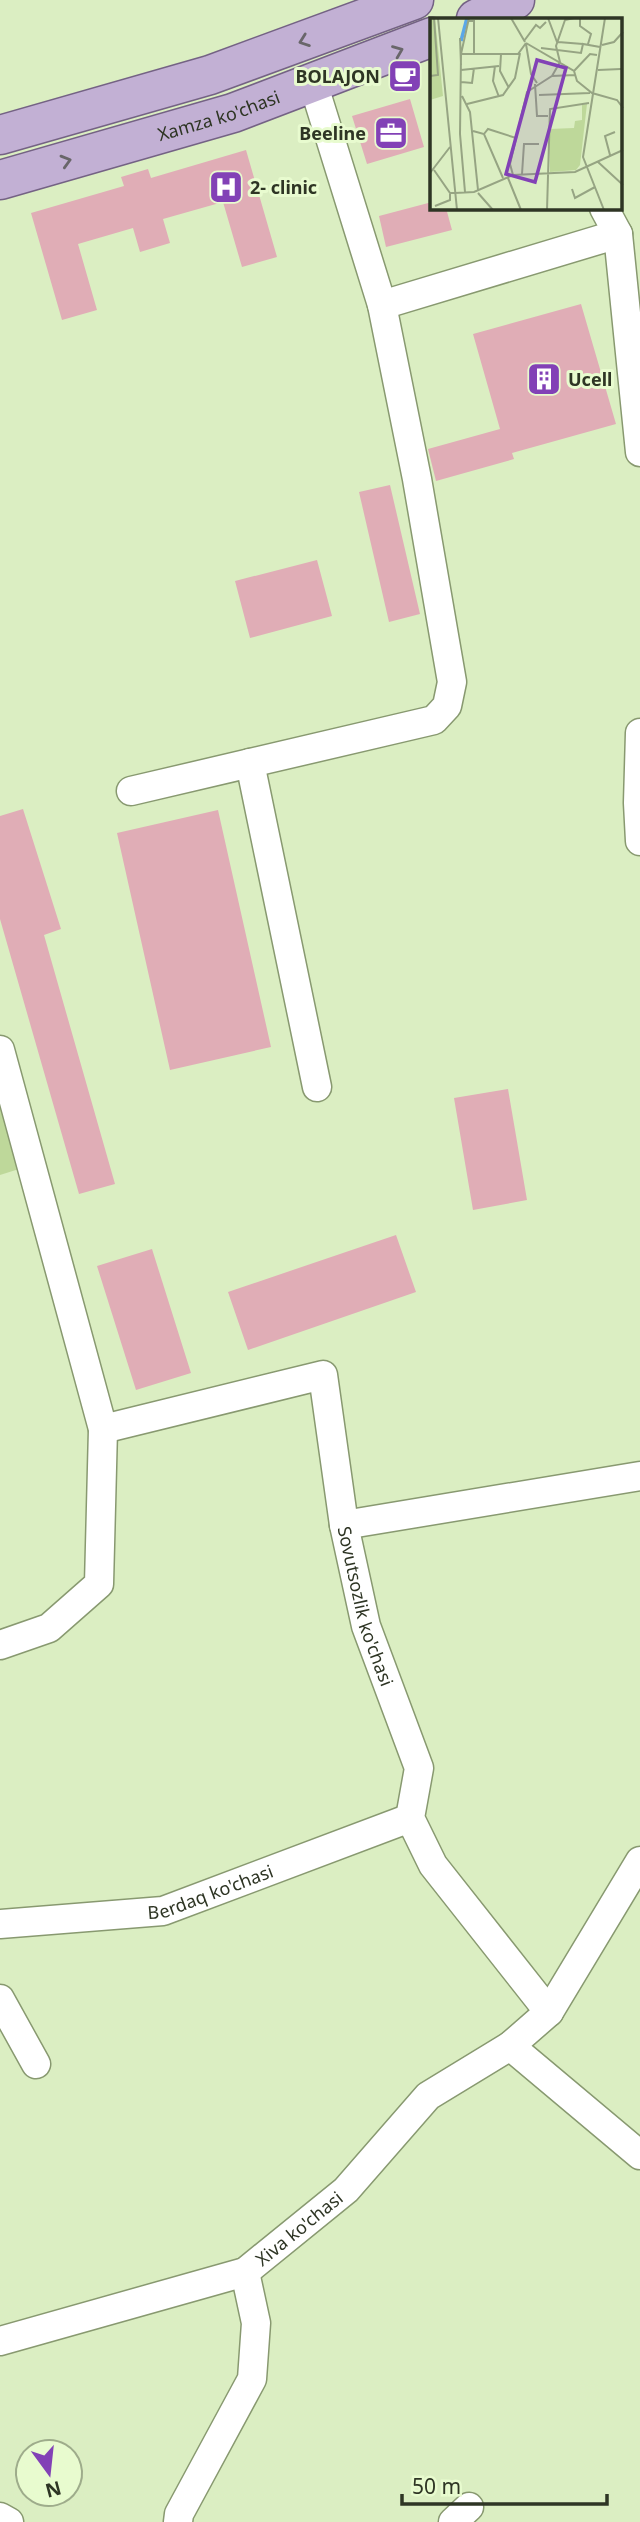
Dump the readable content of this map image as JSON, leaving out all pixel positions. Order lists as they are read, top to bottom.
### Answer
{
  "streets": {
    "main road": ["Xamza ko'chasi"],
    "street": ["Sovutsozlik ko'chasi", "Berdaq ko'chasi", "Xiva ko'chasi"]
  },
  "crossings": [
    ["Sovutsozlik ko'chasi", "Berdaq ko'chasi"]
  ],
  "places": {
    "cafe": ["BOLAJON"],
    "office": ["Beeline"],
    "hospital": ["2- clinic"],
    "building": ["Ucell"]
  },
  "scale_bar": "50 m",
  "north": "bottom"
}
